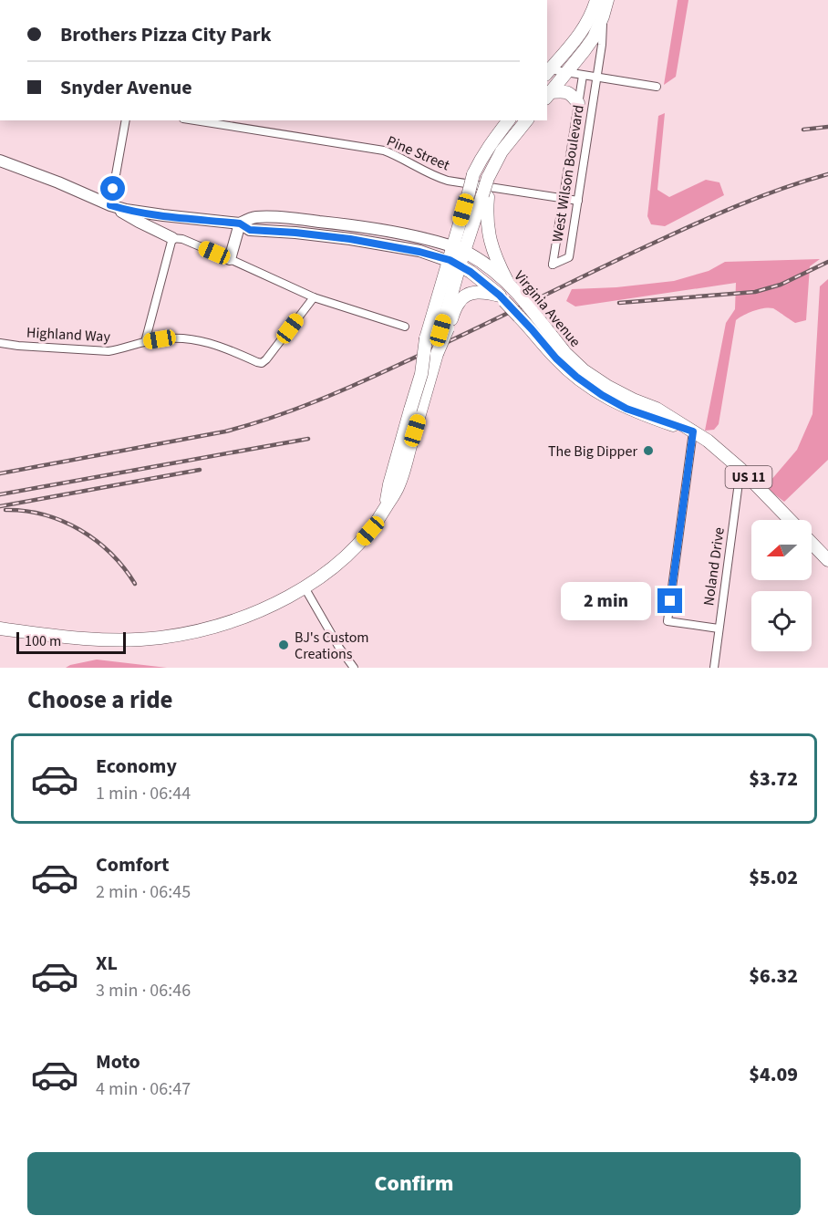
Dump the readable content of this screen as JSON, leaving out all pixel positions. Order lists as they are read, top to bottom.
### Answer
{
  "streets": {
    "main road": ["West Wilson Boulevard", "Virginia Avenue", "US 11"],
    "street": ["Pine Street", "Highland Way", "Noland Drive"]
  },
  "crossings": [
    ["Pine Street", "West Wilson Boulevard"],
    ["Virginia Avenue", "Noland Drive"]
  ],
  "places": ["The Big Dipper", "BJ's Custom Creations"],
  "scale_bar": "100 m",
  "north": "left",
  "page": {
    "banner": ["Brothers Pizza City Park", "Snyder Avenue"],
    "bubble": "2 min",
    "scale": "100 m",
    "heading": "Choose a ride",
    "list": [
      {
        "name": "Economy",
        "note": "1 min · 06:44",
        "value": "$3.72"
      },
      {
        "name": "Comfort",
        "note": "2 min · 06:45",
        "value": "$5.02"
      },
      {
        "name": "XL",
        "note": "3 min · 06:46",
        "value": "$6.32"
      },
      {
        "name": "Moto",
        "note": "4 min · 06:47",
        "value": "$4.09"
      }
    ],
    "buttons": "Confirm"
  }
}
